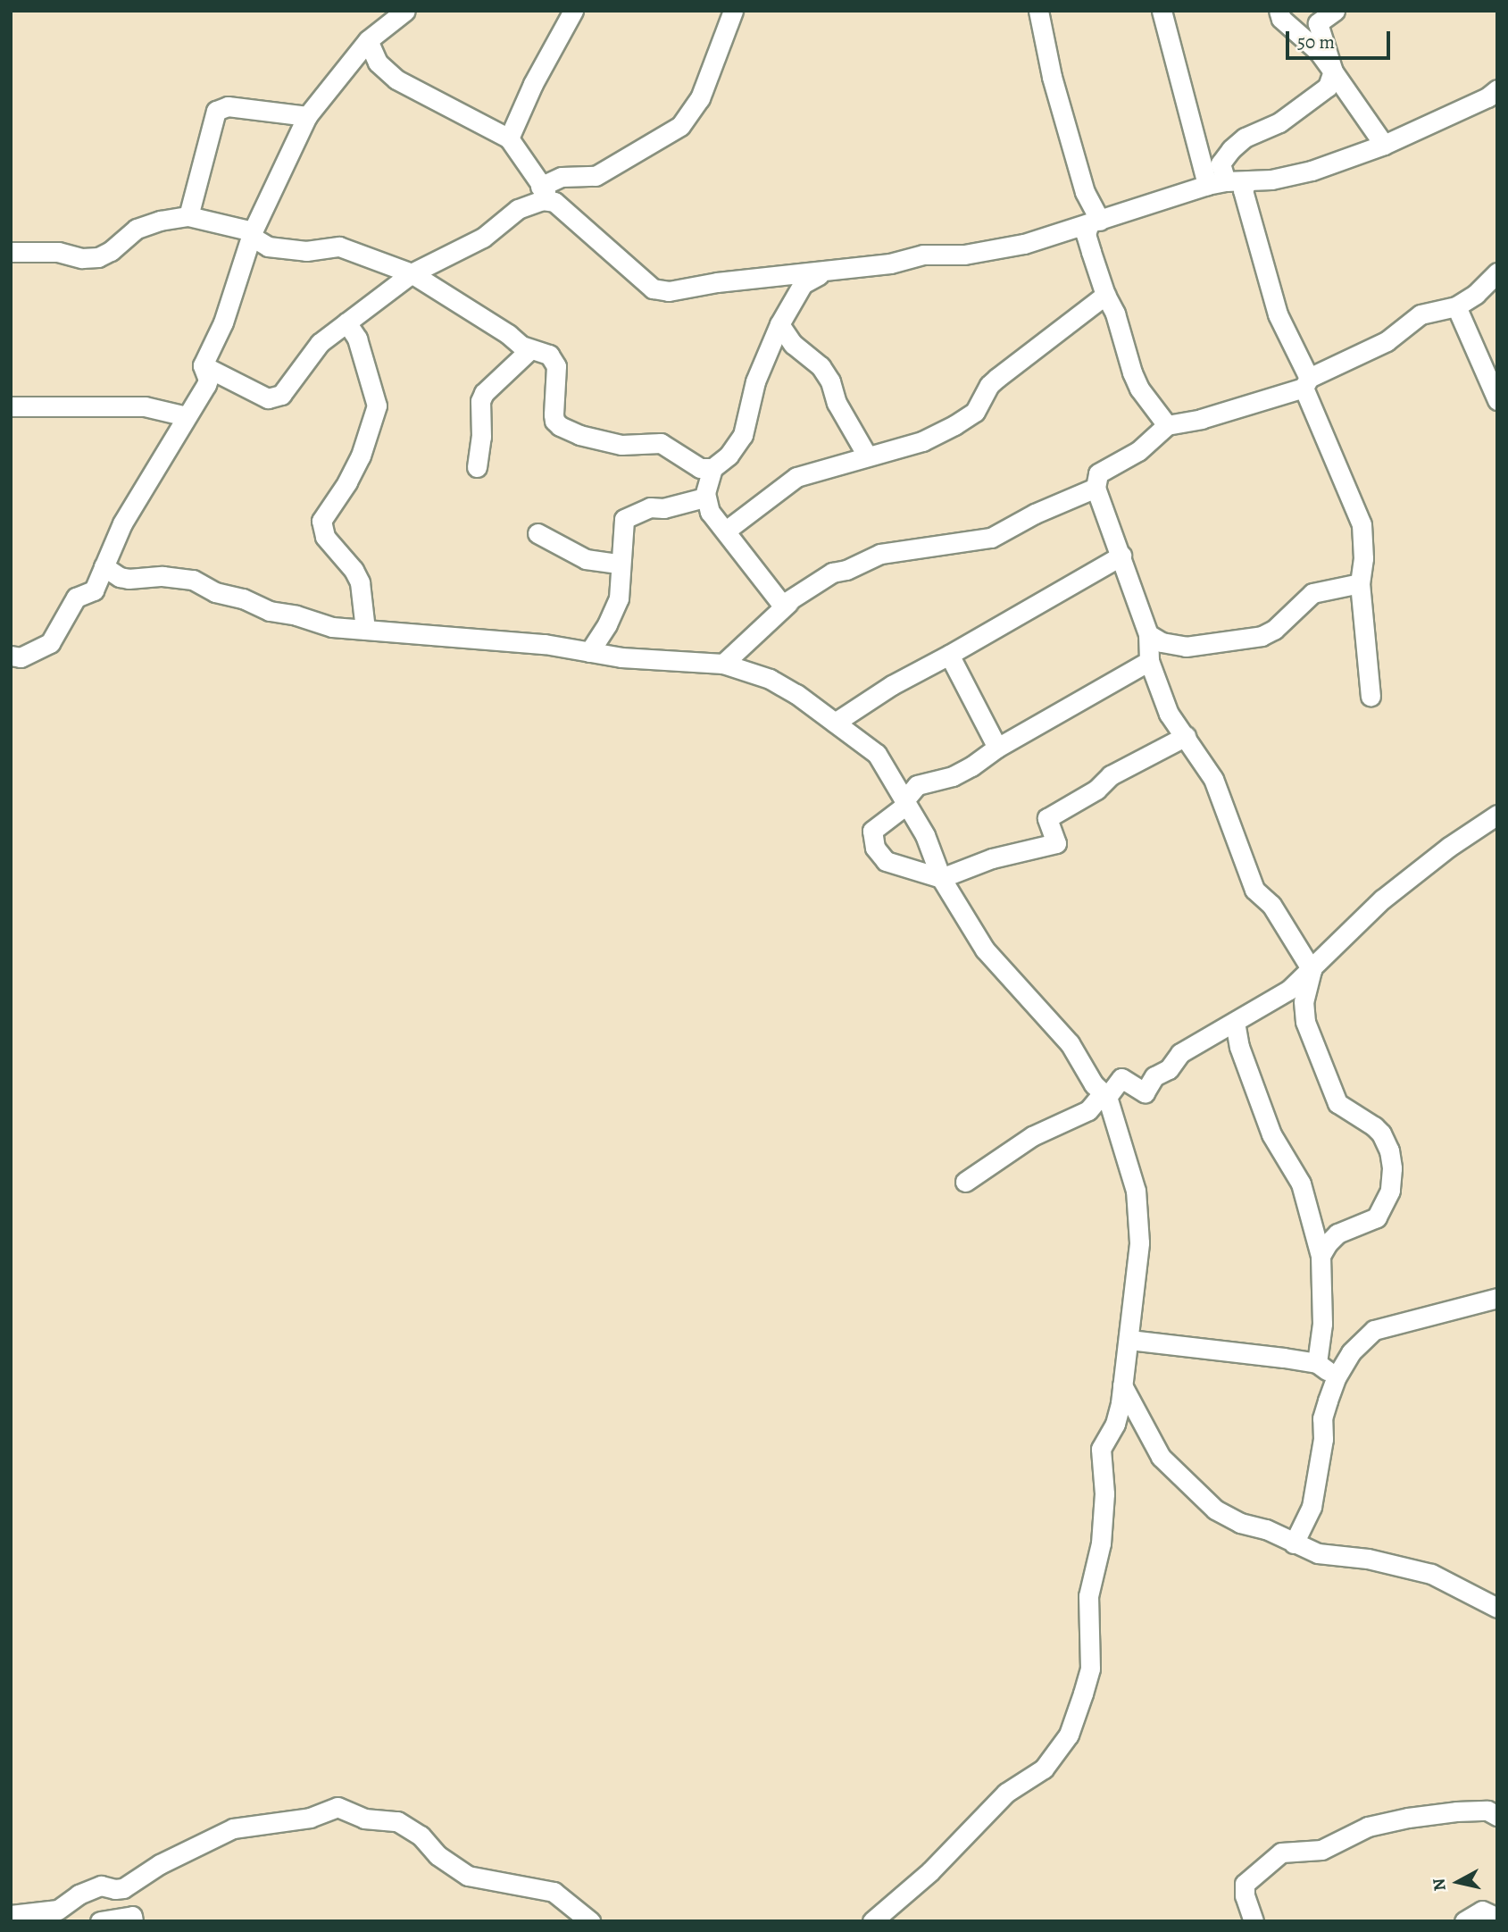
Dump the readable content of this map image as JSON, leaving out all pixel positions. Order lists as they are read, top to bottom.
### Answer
{
  "scale_bar": "50 m",
  "north": "left"
}
